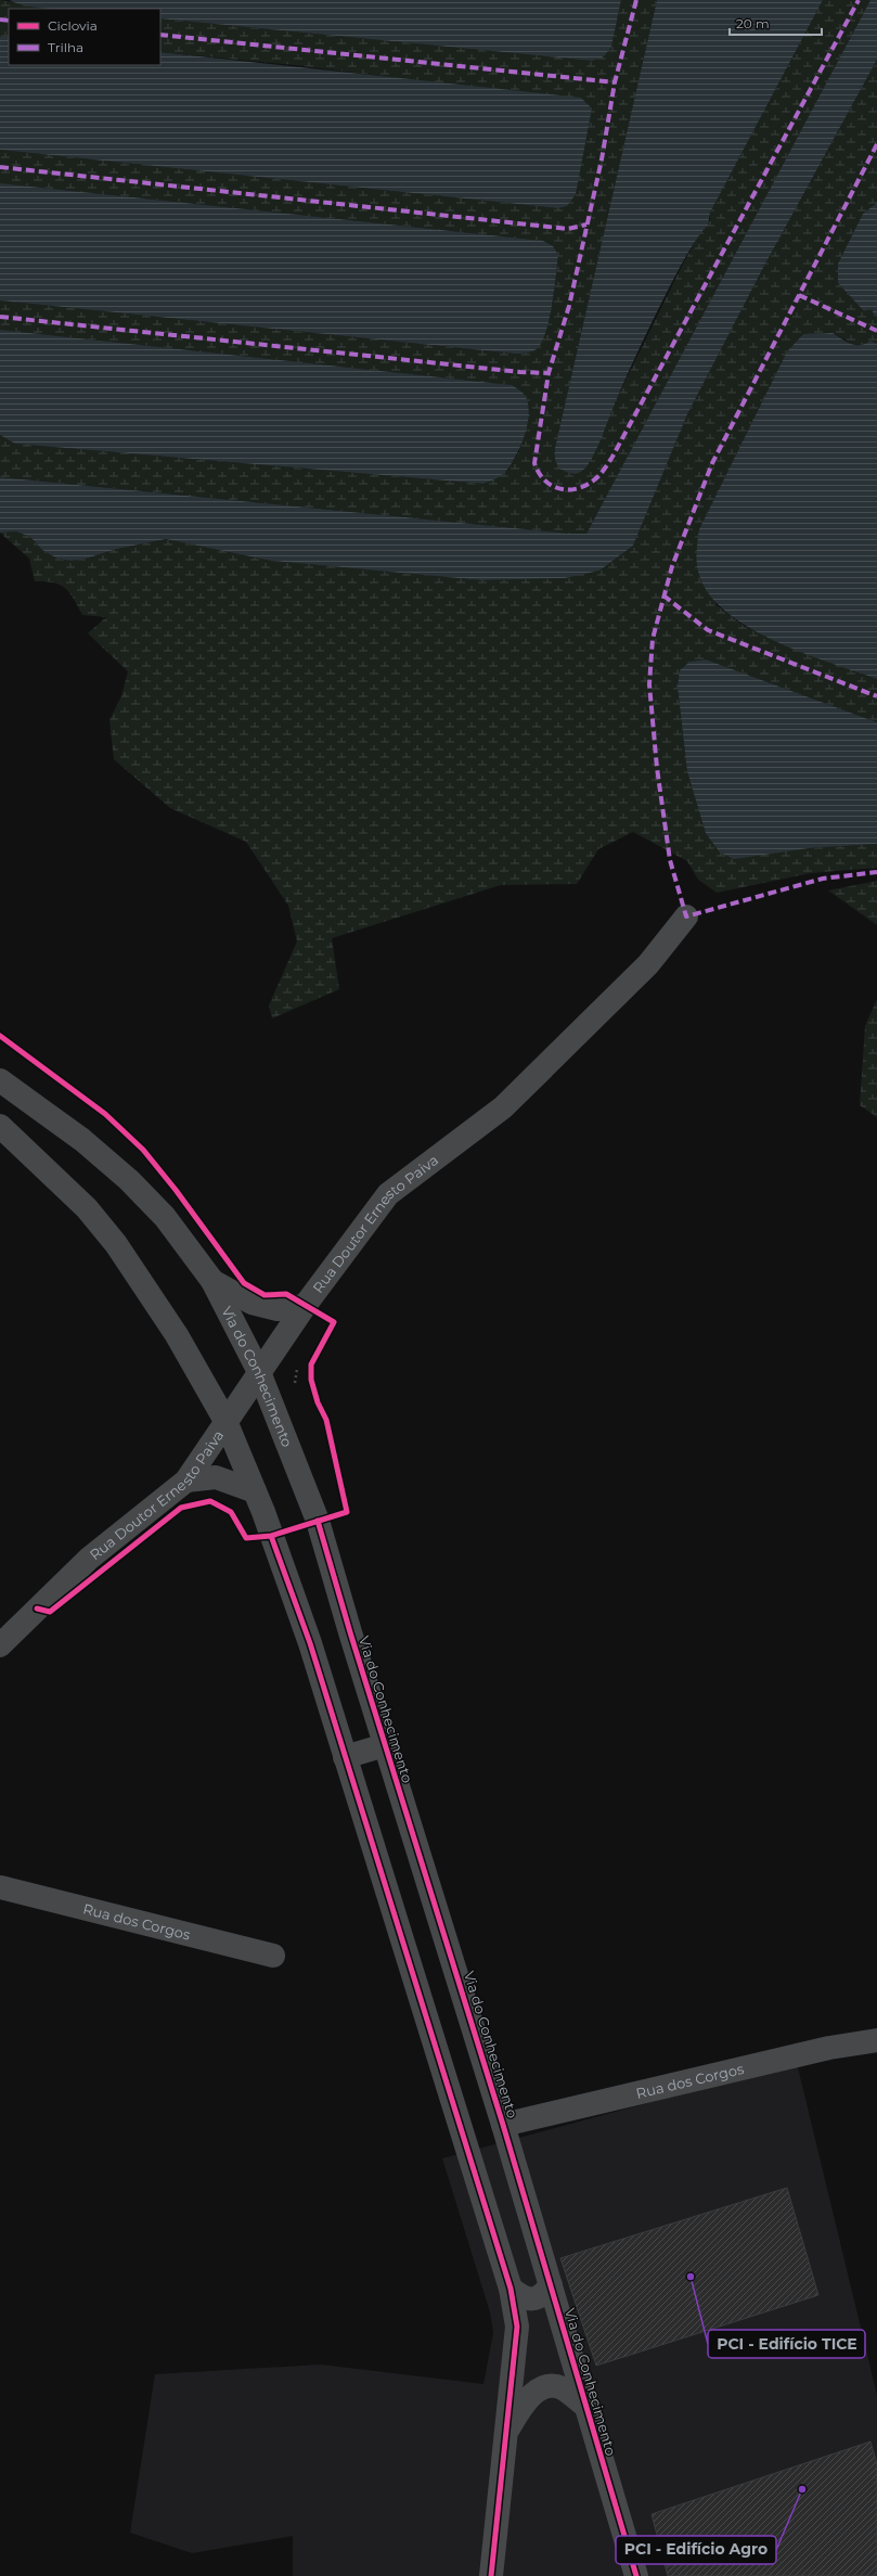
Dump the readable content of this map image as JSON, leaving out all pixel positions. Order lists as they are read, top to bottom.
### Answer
{
  "streets": {
    "street": ["Rua Doutor Ernesto Paiva", "Via do Conhecimento", "Rua dos Corgos"]
  },
  "crossings": [
    ["Rua Doutor Ernesto Paiva", "Via do Conhecimento"],
    ["Via do Conhecimento", "Rua dos Corgos"]
  ],
  "places": ["PCI - Edifício TICE", "PCI - Edifício Agro"],
  "legend": ["Ciclovia", "Trilha"],
  "scale_bar": "20 m"
}
